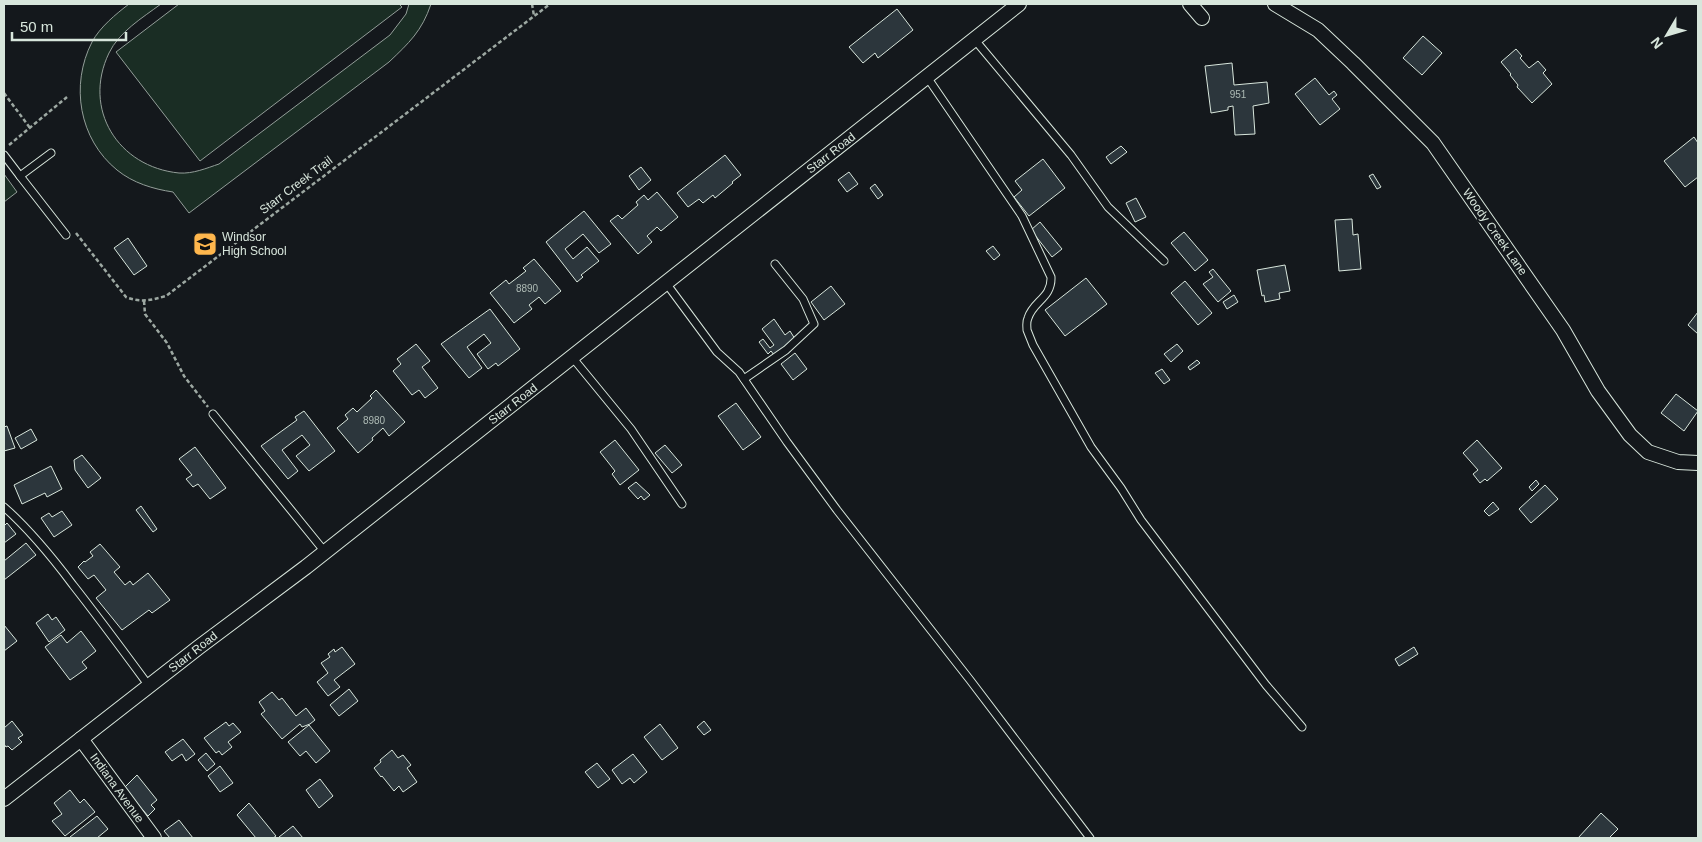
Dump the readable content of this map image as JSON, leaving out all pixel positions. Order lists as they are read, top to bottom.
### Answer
{
  "streets": {
    "street": ["Starr Road", "Woody Creek Lane", "Indiana Avenue"],
    "path": ["Starr Creek Trail"]
  },
  "crossings": [
    ["Starr Road", "Indiana Avenue"]
  ],
  "places": {
    "school or university": ["Windsor High School"]
  },
  "house_numbers": ["951", "8890", "8980"],
  "scale_bar": "50 m",
  "north": "bottom left"
}
